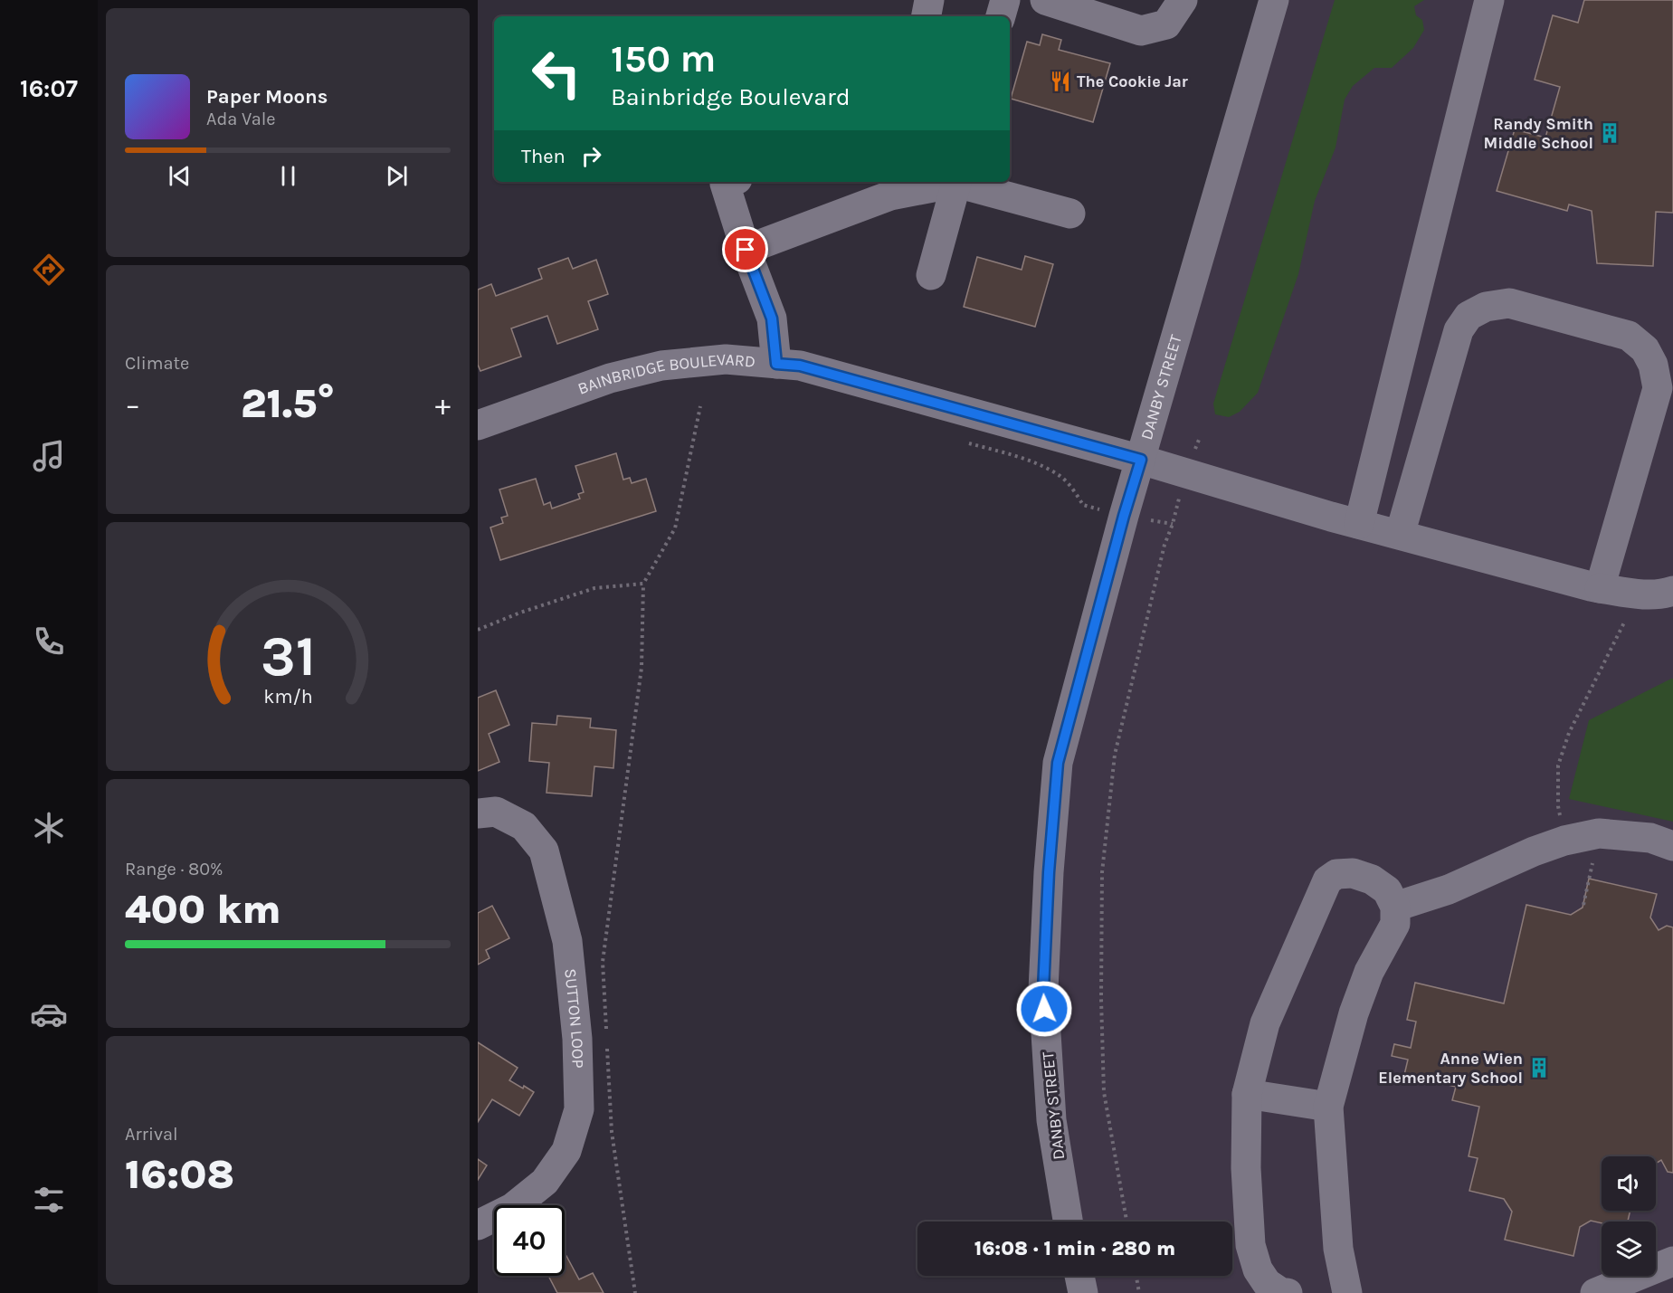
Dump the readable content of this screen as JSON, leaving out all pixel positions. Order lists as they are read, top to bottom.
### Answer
{
  "streets": {
    "street": ["BAINBRIDGE BOULEVARD", "DANBY STREET", "SUTTON LOOP"]
  },
  "crossings": [
    ["BAINBRIDGE BOULEVARD", "DANBY STREET"]
  ],
  "places": {
    "restaurant": ["The Cookie Jar"],
    "building": ["Randy Smith Middle School", "Anne Wien Elementary School"]
  },
  "page": {
    "tabs": "16:07",
    "turn": ["150 m", "Bainbridge Boulevard"],
    "song": ["Paper Moons", "Ada Vale"],
    "then": "Then",
    "tile": [
      "Climate",
      ["Range · 80%", "400 km"],
      ["Arrival", "16:08"]
    ],
    "heat": ["−", "21.5°", "+"],
    "limit": "40",
    "trip": "16:08 · 1 min · 280 m",
    "gauge": ["31", "km/h"]
  }
}
